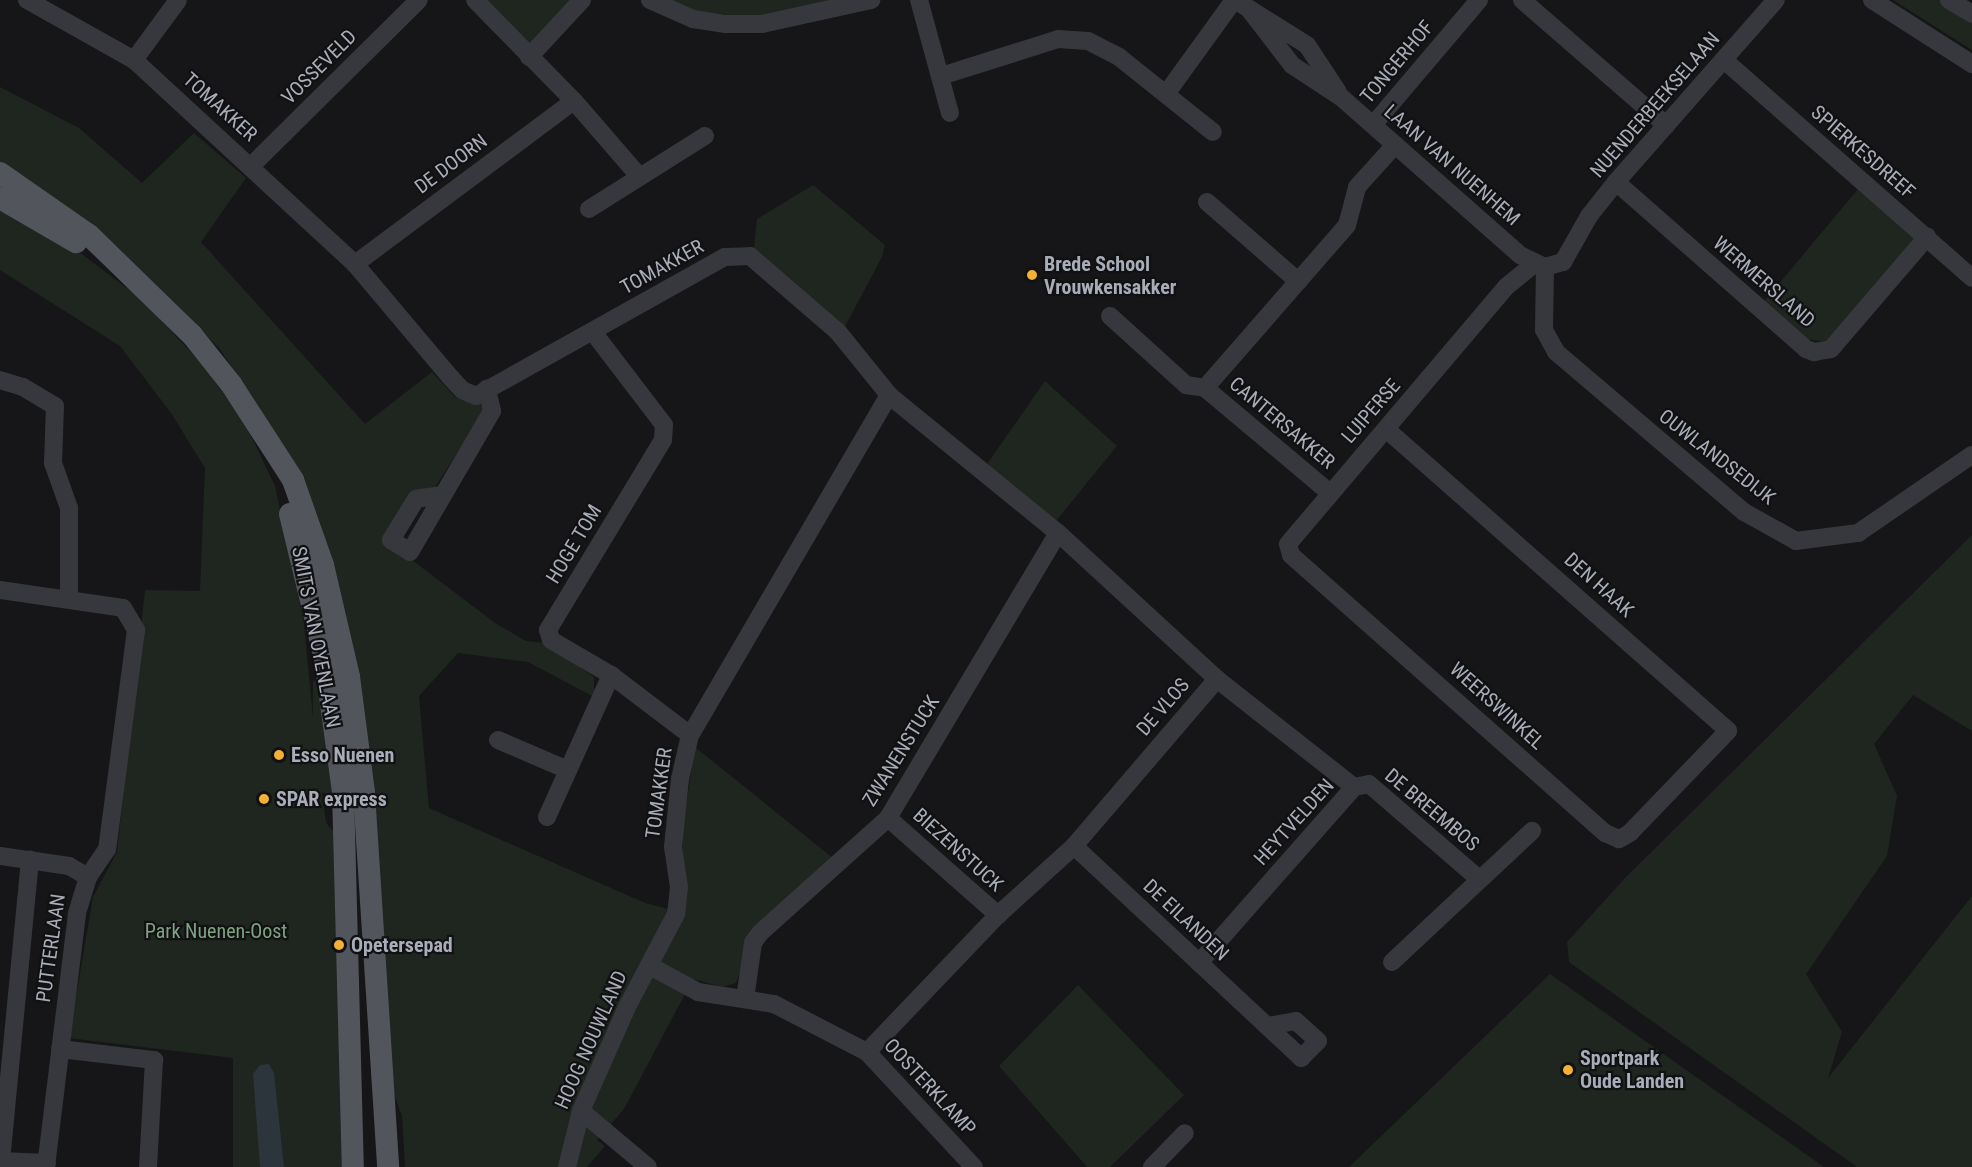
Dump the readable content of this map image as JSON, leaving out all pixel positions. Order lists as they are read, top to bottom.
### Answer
{
  "streets": {
    "main road": ["SMITS VAN OYENLAAN"],
    "street": [
      "TONGERHOF",
      "VOSSEVELD",
      "NUENDERBEEKSELAAN",
      "TOMAKKER",
      "SPIERKESDREEF",
      "DE DOORN",
      "LAAN VAN NUENHEM",
      "WERMERSLAND",
      "LUIPERSE",
      "CANTERSAKKER",
      "OUWLANDSEDIJK",
      "HOGE TOM",
      "DEN HAAK",
      "WEERSWINKEL",
      "DE VLOS",
      "ZWANENSTUCK",
      "DE BREEMBOS",
      "HEYTVELDEN",
      "BIEZENSTUCK",
      "DE EILANDEN",
      "PUTTERLAAN",
      "HOOG NOUWLAND",
      "OOSTERKLAMP"
    ]
  },
  "crossings": [
    ["TONGERHOF", "LAAN VAN NUENHEM"],
    ["VOSSEVELD", "TOMAKKER"],
    ["NUENDERBEEKSELAAN", "SPIERKESDREEF"],
    ["NUENDERBEEKSELAAN", "WERMERSLAND"],
    ["NUENDERBEEKSELAAN", "LUIPERSE"],
    ["TOMAKKER", "DE DOORN"],
    ["TOMAKKER", "HOGE TOM"],
    ["TOMAKKER", "DE VLOS"],
    ["TOMAKKER", "HOOG NOUWLAND"],
    ["TOMAKKER", "OOSTERKLAMP"],
    ["SPIERKESDREEF", "WERMERSLAND"],
    ["LAAN VAN NUENHEM", "LUIPERSE"],
    ["LAAN VAN NUENHEM", "CANTERSAKKER"],
    ["LAAN VAN NUENHEM", "OUWLANDSEDIJK"],
    ["LUIPERSE", "CANTERSAKKER"],
    ["LUIPERSE", "OUWLANDSEDIJK"],
    ["LUIPERSE", "DEN HAAK"],
    ["LUIPERSE", "WEERSWINKEL"],
    ["DEN HAAK", "WEERSWINKEL"],
    ["DE VLOS", "ZWANENSTUCK"],
    ["DE VLOS", "HEYTVELDEN"],
    ["DE VLOS", "BIEZENSTUCK"],
    ["DE VLOS", "DE EILANDEN"],
    ["DE VLOS", "OOSTERKLAMP"],
    ["ZWANENSTUCK", "BIEZENSTUCK"],
    ["ZWANENSTUCK", "OOSTERKLAMP"],
    ["DE BREEMBOS", "HEYTVELDEN"],
    ["HEYTVELDEN", "DE EILANDEN"],
    ["HOOG NOUWLAND", "OOSTERKLAMP"]
  ],
  "parks": ["Park Nuenen-Oost"],
  "places": [
    "Brede School Vrouwkensakker",
    "Esso Nuenen",
    "SPAR express",
    "Opetersepad",
    "Sportpark Oude Landen"
  ]
}
